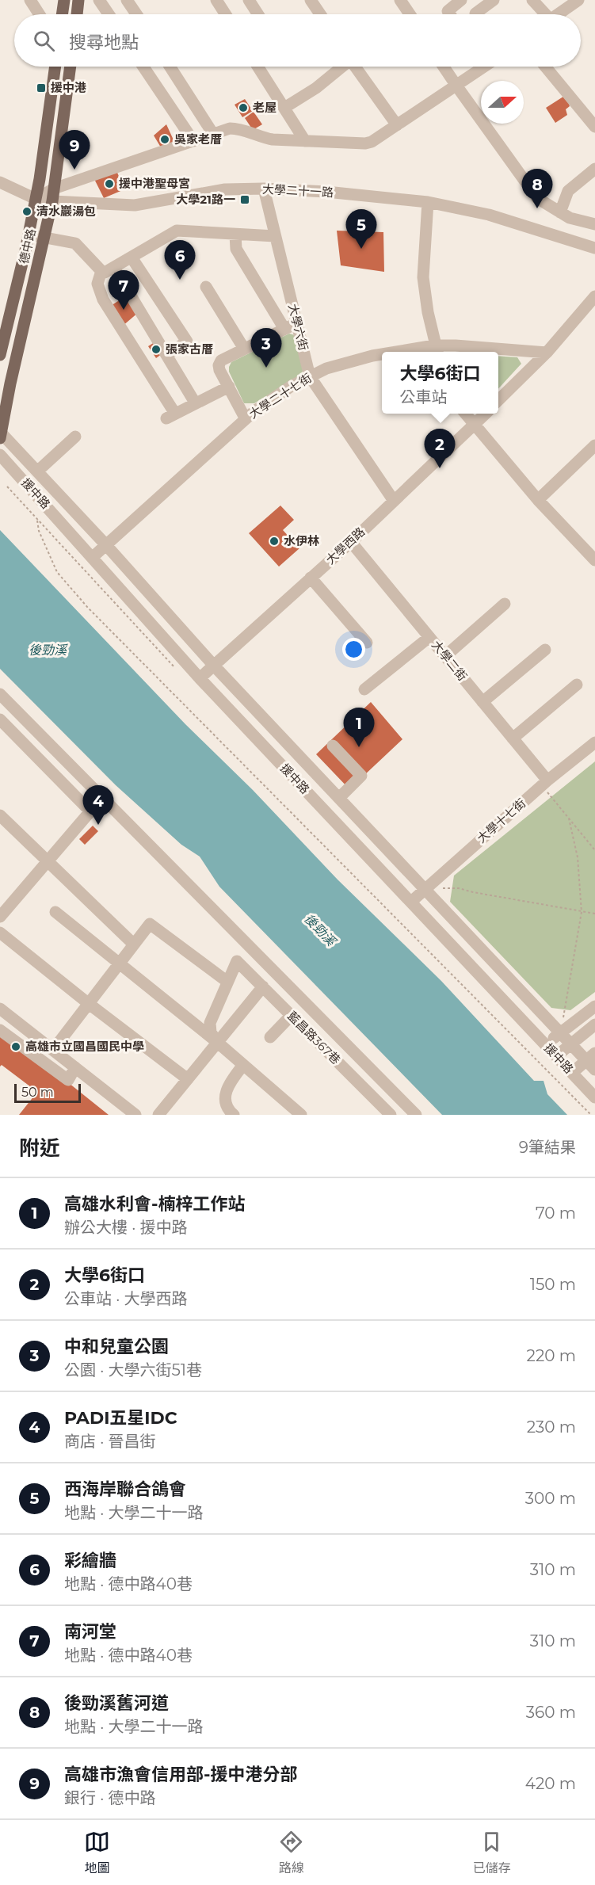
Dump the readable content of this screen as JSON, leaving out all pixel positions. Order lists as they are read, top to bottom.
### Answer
{
  "streets": {
    "main road": ["德中路"],
    "street": [
      "大學二十一路",
      "大學六街",
      "大學二十七街",
      "援中路",
      "大學西路",
      "大學二街",
      "大學十七街",
      "藍昌路367巷"
    ]
  },
  "crossings": [
    ["大學二十一路", "德中路"],
    ["大學二十一路", "大學六街"],
    ["德中路", "援中路"],
    ["大學六街", "大學二十七街"],
    ["大學六街", "大學西路"],
    ["大學二十七街", "援中路"],
    ["援中路", "大學西路"],
    ["援中路", "大學十七街"],
    ["大學西路", "大學二街"],
    ["大學二街", "大學十七街"]
  ],
  "water": ["後勁溪"],
  "places": {
    "transit": ["援中港", "大學21路一"],
    "other": [
      "老屋",
      "吳家老厝",
      "援中港聖母宮",
      "清水巖湯包",
      "張家古厝",
      "水伊林",
      "高雄市立國昌國民中學"
    ]
  },
  "scale_bar": "50 m",
  "north": "right",
  "page": {
    "search": "搜尋地點",
    "pins": [
      "9",
      "8",
      "5",
      "6",
      "7",
      "3",
      "2",
      "1",
      "4"
    ],
    "popup": ["大學6街口", "公車站"],
    "scale": "50 m",
    "heading": ["附近", "9筆結果"],
    "list": [
      {
        "mark": "1",
        "name": "高雄水利會-楠梓工作站",
        "note": "辦公大樓 · 援中路",
        "value": "70 m"
      },
      {
        "mark": "2",
        "name": "大學6街口",
        "note": "公車站 · 大學西路",
        "value": "150 m"
      },
      {
        "mark": "3",
        "name": "中和兒童公園",
        "note": "公園 · 大學六街51巷",
        "value": "220 m"
      },
      {
        "mark": "4",
        "name": "PADI五星IDC",
        "note": "商店 · 晉昌街",
        "value": "230 m"
      },
      {
        "mark": "5",
        "name": "西海岸聯合鴿會",
        "note": "地點 · 大學二十一路",
        "value": "300 m"
      },
      {
        "mark": "6",
        "name": "彩繪牆",
        "note": "地點 · 德中路40巷",
        "value": "310 m"
      },
      {
        "mark": "7",
        "name": "南河堂",
        "note": "地點 · 德中路40巷",
        "value": "310 m"
      },
      {
        "mark": "8",
        "name": "後勁溪舊河道",
        "note": "地點 · 大學二十一路",
        "value": "360 m"
      },
      {
        "mark": "9",
        "name": "高雄市漁會信用部-援中港分部",
        "note": "銀行 · 德中路",
        "value": "420 m"
      }
    ],
    "nav": ["地圖", "路線", "已儲存"]
  }
}
